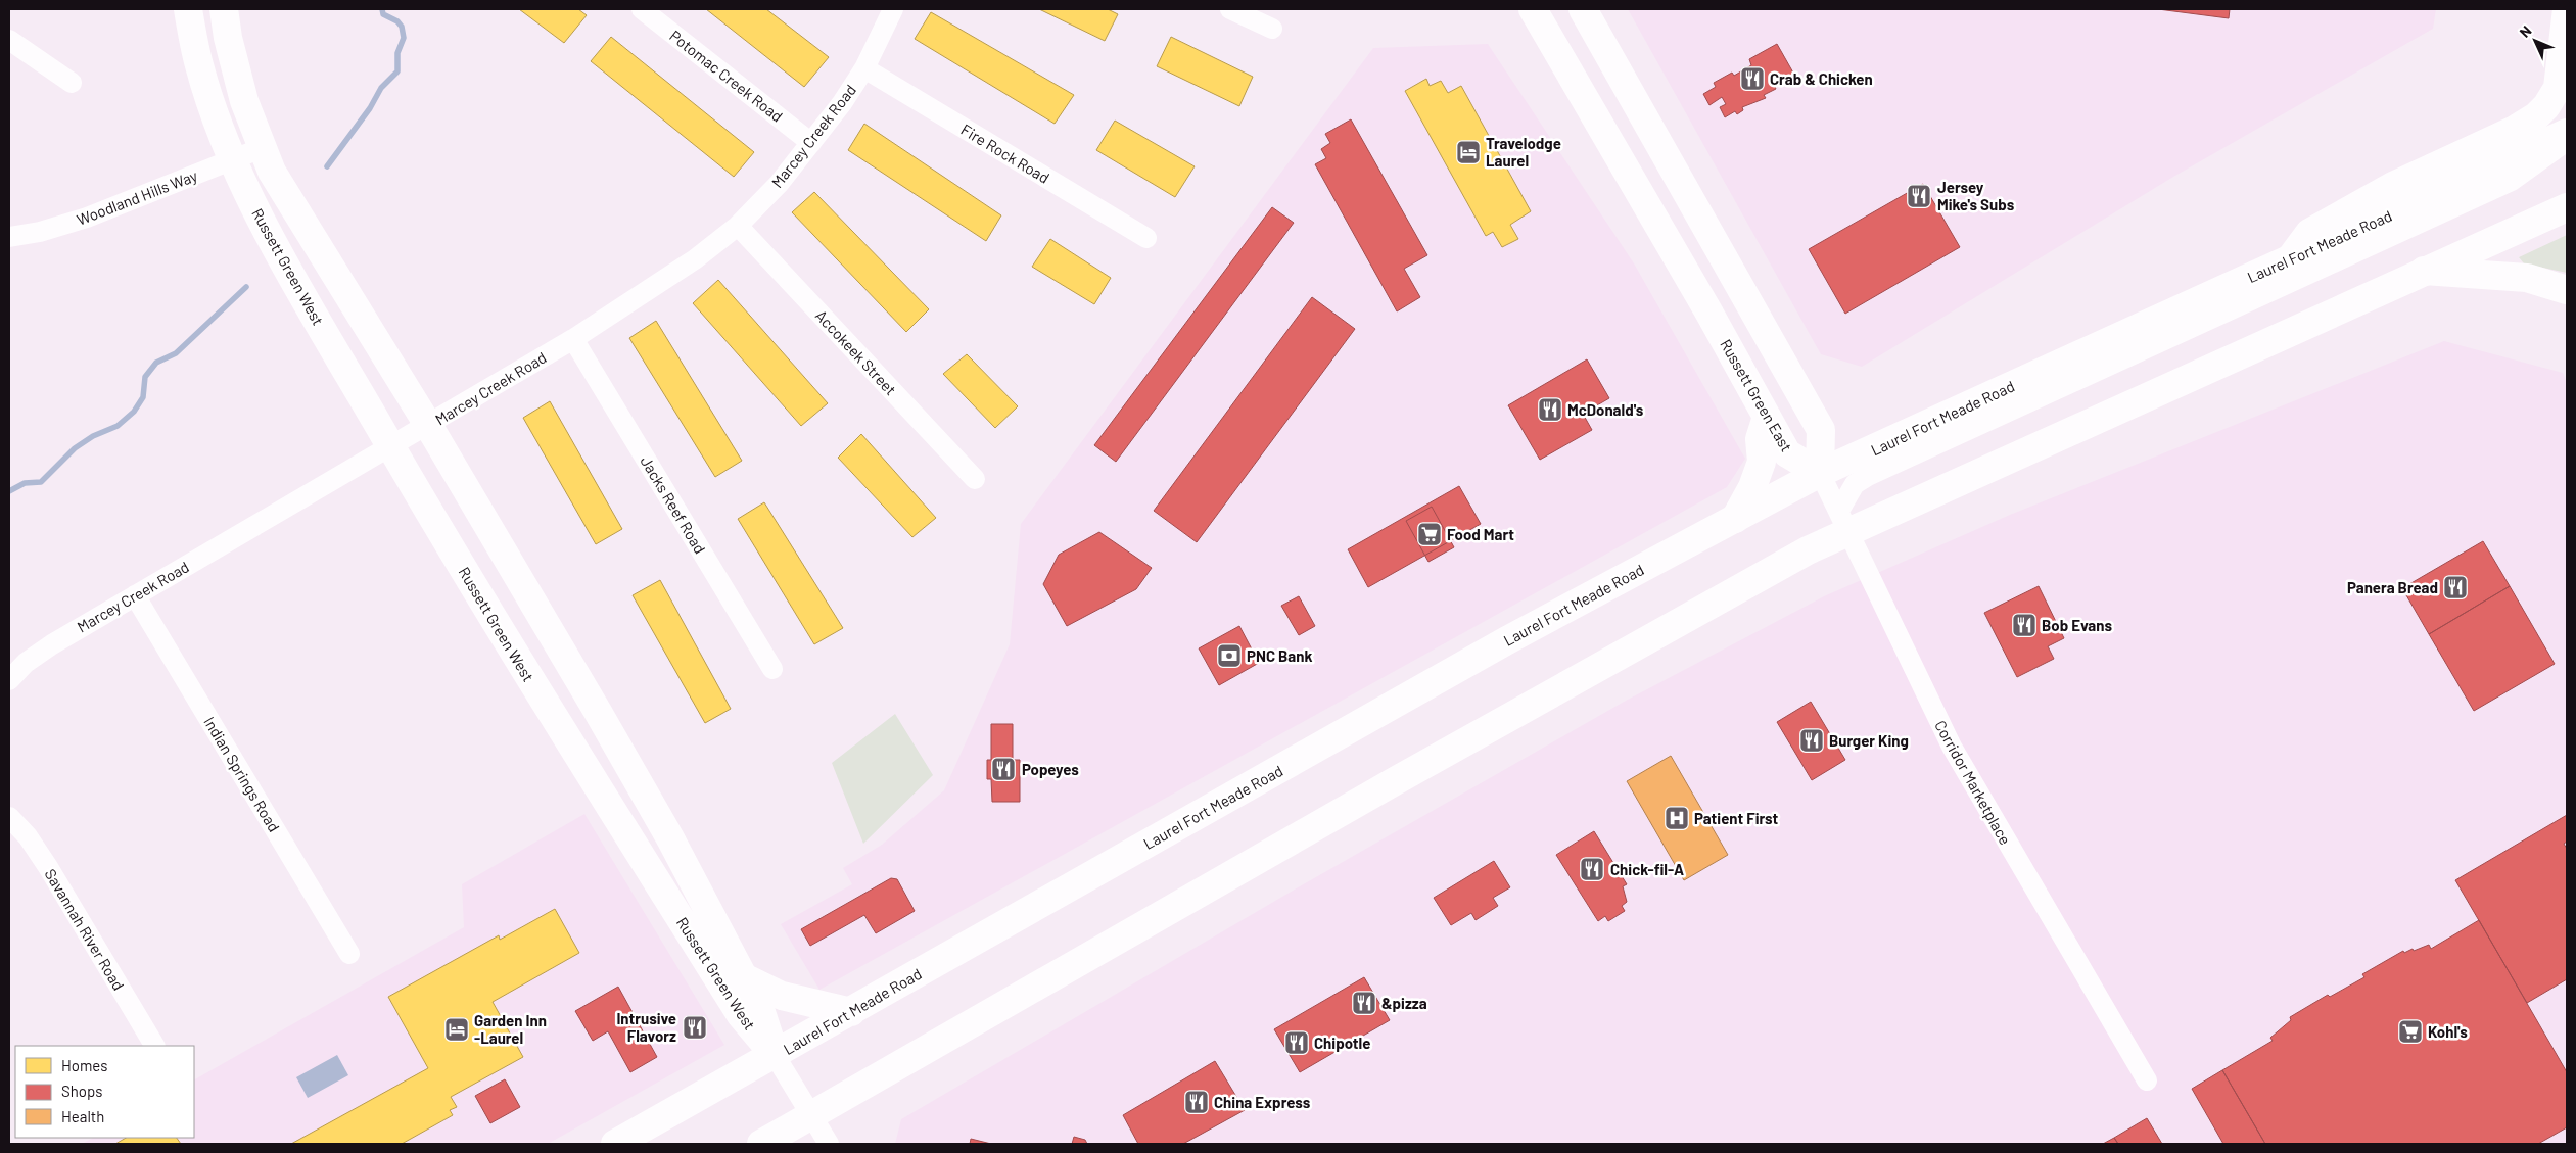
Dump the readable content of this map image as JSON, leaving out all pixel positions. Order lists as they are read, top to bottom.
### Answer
{
  "streets": {
    "main road": ["Laurel Fort Meade Road", "Russett Green West", "Russett Green East"],
    "street": [
      "Potomac Creek Road",
      "Marcey Creek Road",
      "Fire Rock Road",
      "Woodland Hills Way",
      "Accokeek Street",
      "Jacks Reef Road",
      "Indian Springs Road",
      "Corridor Marketplace",
      "Savannah River Road"
    ]
  },
  "crossings": [
    ["Potomac Creek Road", "Marcey Creek Road"],
    ["Marcey Creek Road", "Fire Rock Road"],
    ["Marcey Creek Road", "Russett Green West"],
    ["Marcey Creek Road", "Accokeek Street"],
    ["Marcey Creek Road", "Jacks Reef Road"],
    ["Marcey Creek Road", "Indian Springs Road"],
    ["Woodland Hills Way", "Russett Green West"],
    ["Laurel Fort Meade Road", "Russett Green West"],
    ["Laurel Fort Meade Road", "Russett Green East"],
    ["Laurel Fort Meade Road", "Corridor Marketplace"],
    ["Russett Green East", "Corridor Marketplace"]
  ],
  "places": {
    "restaurant": [
      "Crab & Chicken",
      "Jersey Mike's Subs",
      "McDonald's",
      "Panera Bread",
      "Bob Evans",
      "Burger King",
      "Popeyes",
      "Chick-fil-A",
      "&pizza",
      "Intrusive Flavorz",
      "Chipotle",
      "China Express"
    ],
    "hotel": ["Travelodge Laurel", "Garden Inn -Laurel"],
    "supermarket": ["Food Mart", "Kohl's"],
    "bank": ["PNC Bank"],
    "hospital": ["Patient First"]
  },
  "legend": ["Homes", "Shops", "Health"],
  "north": "top left"
}
